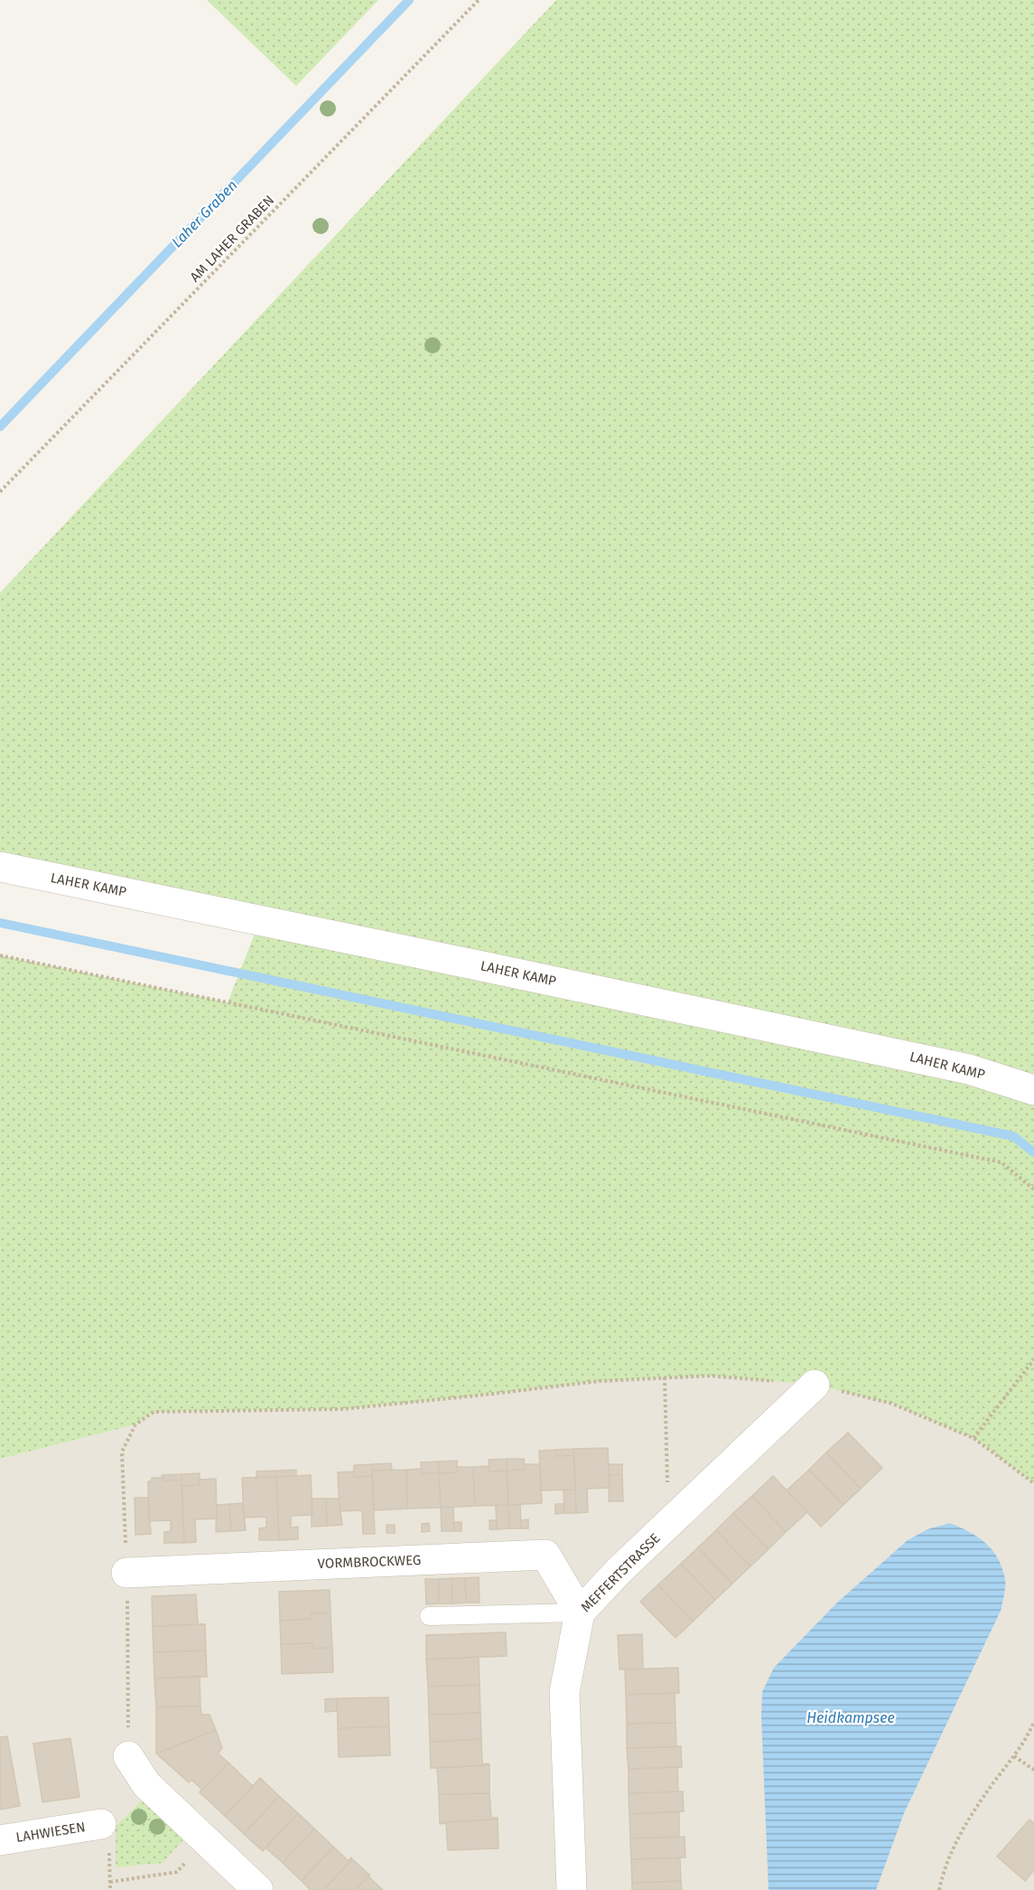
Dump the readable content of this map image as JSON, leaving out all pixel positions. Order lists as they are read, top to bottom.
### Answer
{
  "streets": {
    "street": [
      "LAHER KAMP",
      "VORMBROCKWEG",
      "MEFFERTSTRASSE",
      "LAHWIESEN"
    ],
    "path": ["AM LAHER GRABEN"]
  },
  "crossings": [
    ["VORMBROCKWEG", "MEFFERTSTRASSE"]
  ],
  "water": ["Laher Graben", "Heidkampsee"]
}
